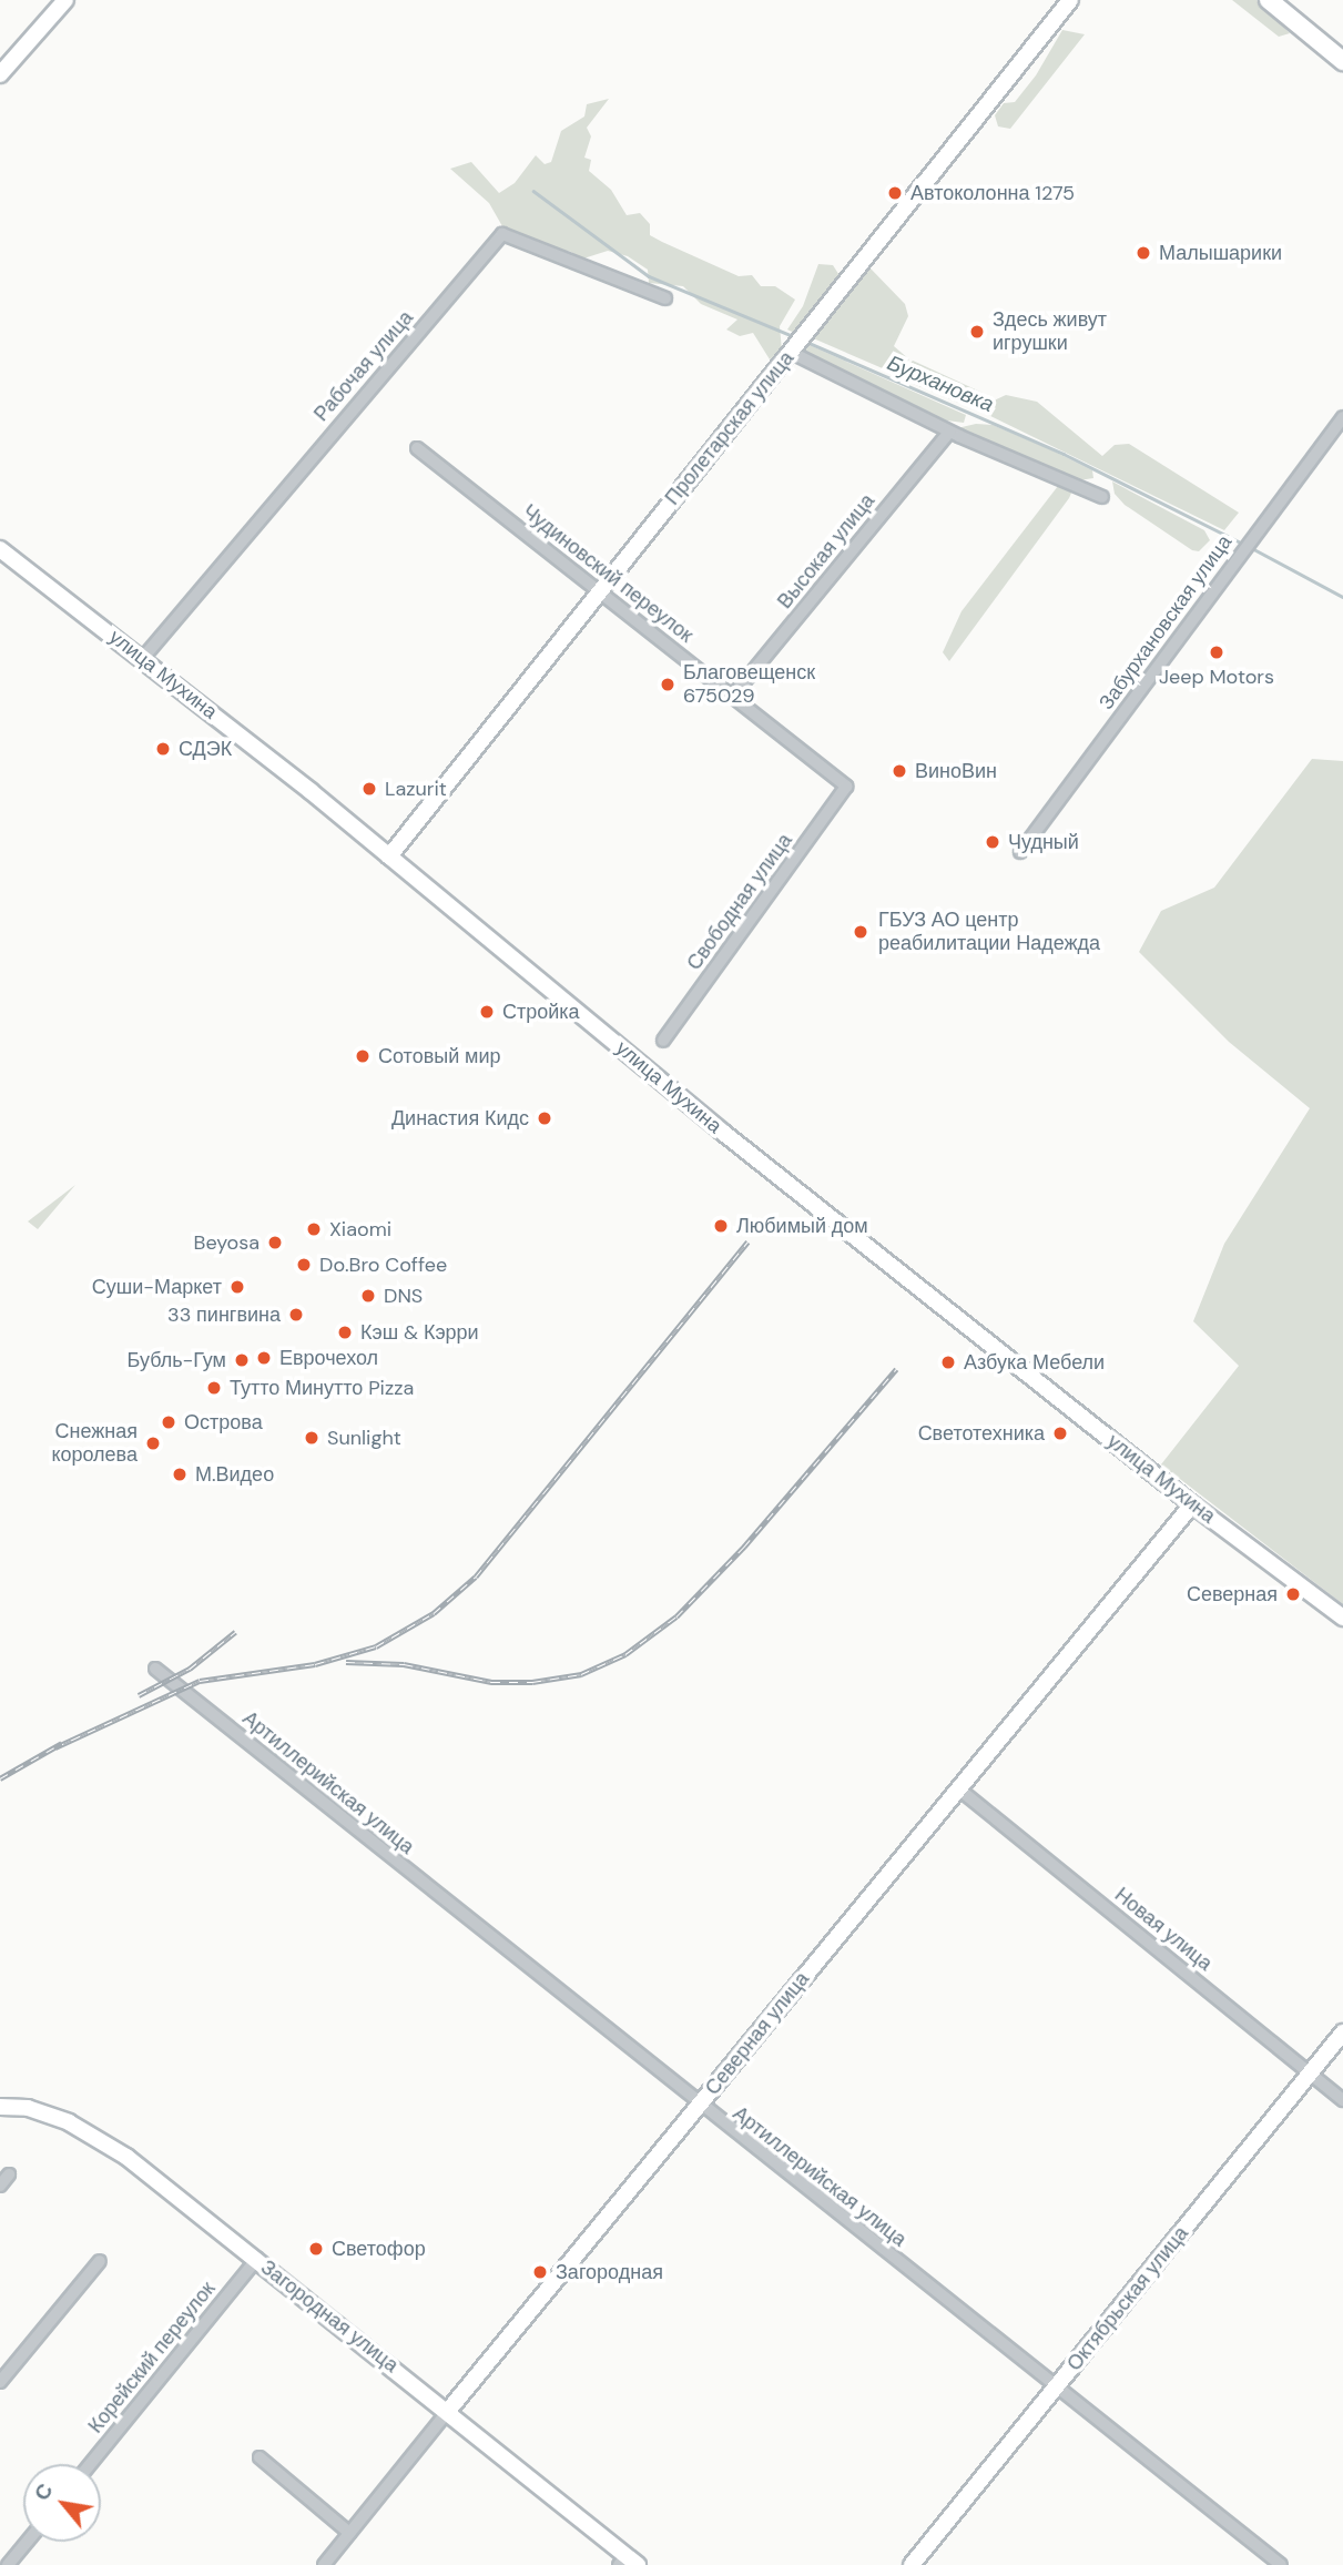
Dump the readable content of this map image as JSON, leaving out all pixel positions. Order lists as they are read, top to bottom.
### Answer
{
  "streets": {
    "main road": [
      "Пролетарская улица",
      "улица Мухина",
      "Северная улица",
      "Октябрьская улица",
      "Загородная улица"
    ],
    "street": [
      "Рабочая улица",
      "Высокая улица",
      "Чудиновский переулок",
      "Забурхановская улица",
      "Свободная улица",
      "Артиллерийская улица",
      "Новая улица",
      "Корейский переулок"
    ]
  },
  "crossings": [
    ["Рабочая улица", "улица Мухина"],
    ["Пролетарская улица", "Чудиновский переулок"],
    ["Пролетарская улица", "улица Мухина"],
    ["Высокая улица", "Чудиновский переулок"],
    ["Чудиновский переулок", "Свободная улица"],
    ["улица Мухина", "Северная улица"],
    ["Артиллерийская улица", "Северная улица"],
    ["Артиллерийская улица", "Октябрьская улица"],
    ["Новая улица", "Северная улица"],
    ["Новая улица", "Октябрьская улица"],
    ["Северная улица", "Загородная улица"],
    ["Загородная улица", "Корейский переулок"]
  ],
  "water": ["Бурхановка"],
  "places": [
    "Автоколонна 1275",
    "Малышарики",
    "Здесь живут игрушки",
    "Jeep Motors",
    "Благовещенск 675029",
    "СДЭК",
    "ВиноВин",
    "Lazurit",
    "Чудный",
    "ГБУЗ АО центр реабилитации Надежда",
    "Стройка",
    "Сотовый мир",
    "Династия Кидс",
    "Любимый дом",
    "Xiaomi",
    "Beyosa",
    "Do.Bro Coffee",
    "Суши-Маркет",
    "DNS",
    "33 пингвина",
    "Кэш & Кэрри",
    "Еврочехол",
    "Бубль-Гум",
    "Азбука Мебели",
    "Тутто Минутто Pizza",
    "Острова",
    "Светотехника",
    "Sunlight",
    "Снежная королева",
    "М.Видео",
    "Северная",
    "Светофор",
    "Загородная"
  ],
  "north": "top left"
}
